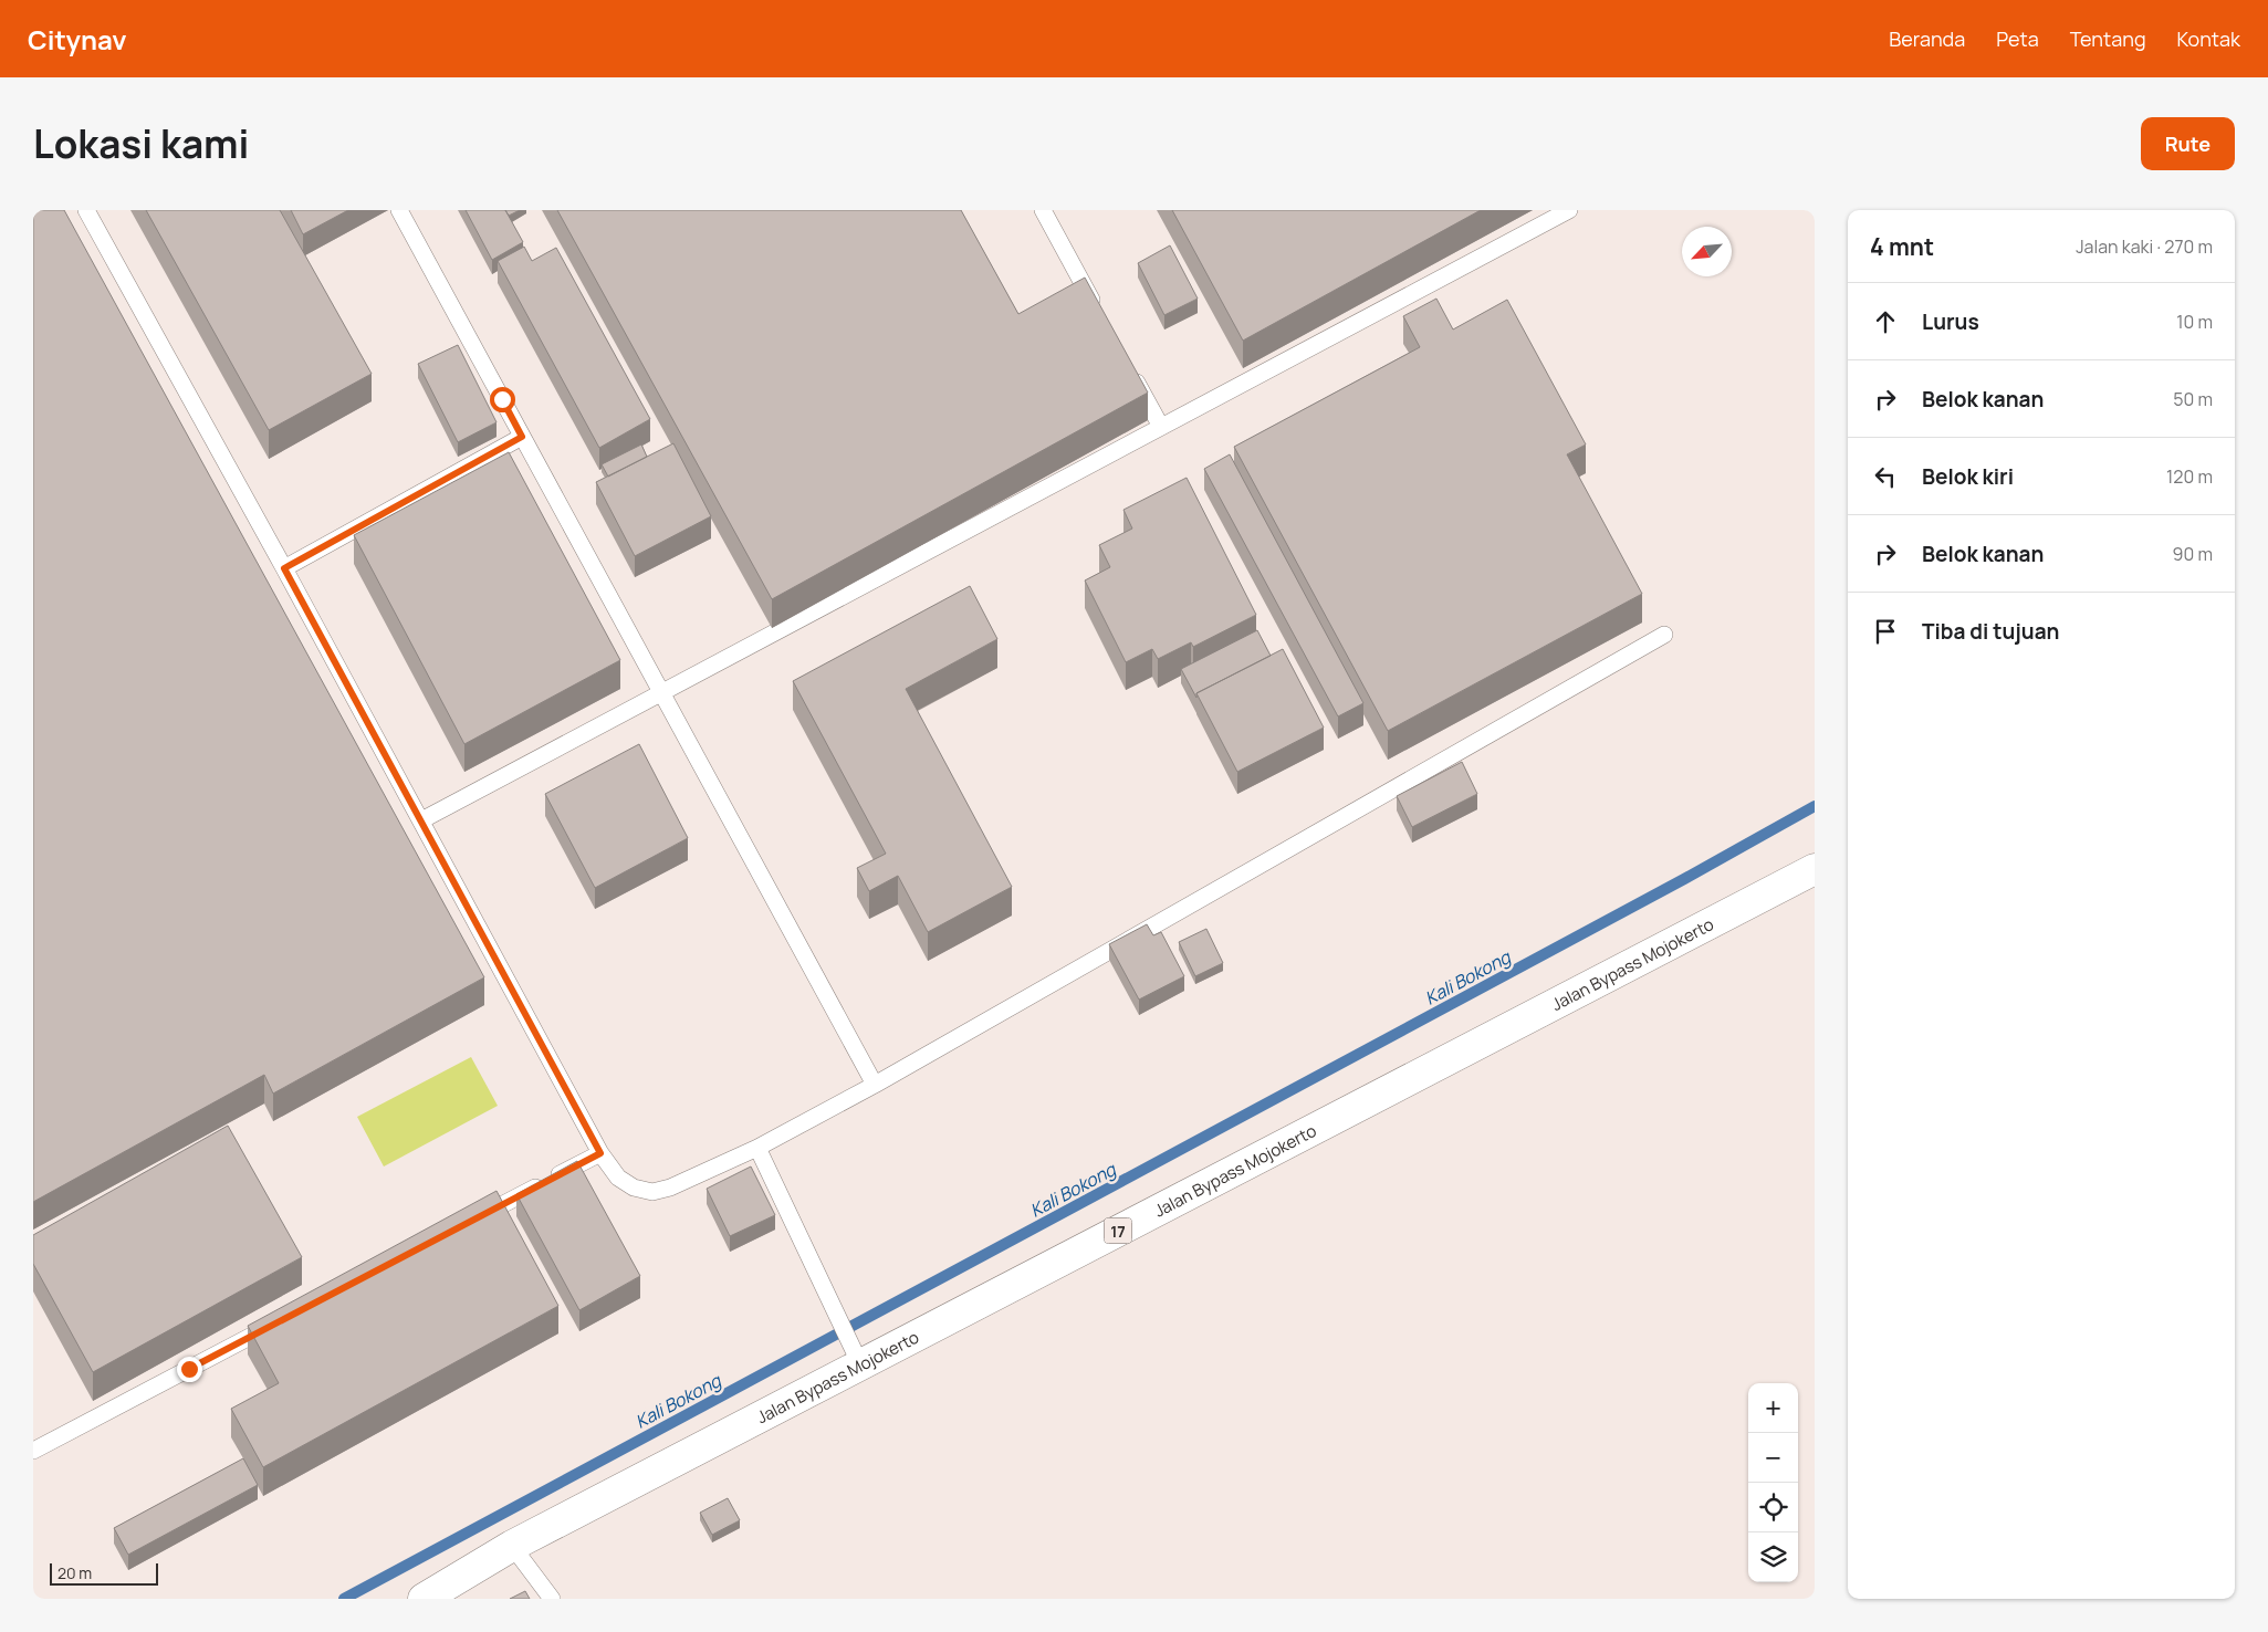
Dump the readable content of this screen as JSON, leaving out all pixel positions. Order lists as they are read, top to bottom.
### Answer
{
  "streets": {
    "highway": ["Jalan Bypass Mojokerto", "17"]
  },
  "water": ["Kali Bokong"],
  "scale_bar": "20 m",
  "north": "bottom left",
  "page": {
    "header": "Citynav",
    "nav": [
      "Beranda",
      "Peta",
      "Tentang",
      "Kontak"
    ],
    "title": "Lokasi kami",
    "buttons": "Rute",
    "heading": ["4 mnt", "Jalan kaki · 270 m"],
    "list": [
      ["Lurus", "10 m"],
      ["Belok kanan", "50 m"],
      ["Belok kiri", "120 m"],
      ["Belok kanan", "90 m"],
      "Tiba di tujuan"
    ],
    "map_buttons": ["+", "−"],
    "scale": "20 m"
  }
}
